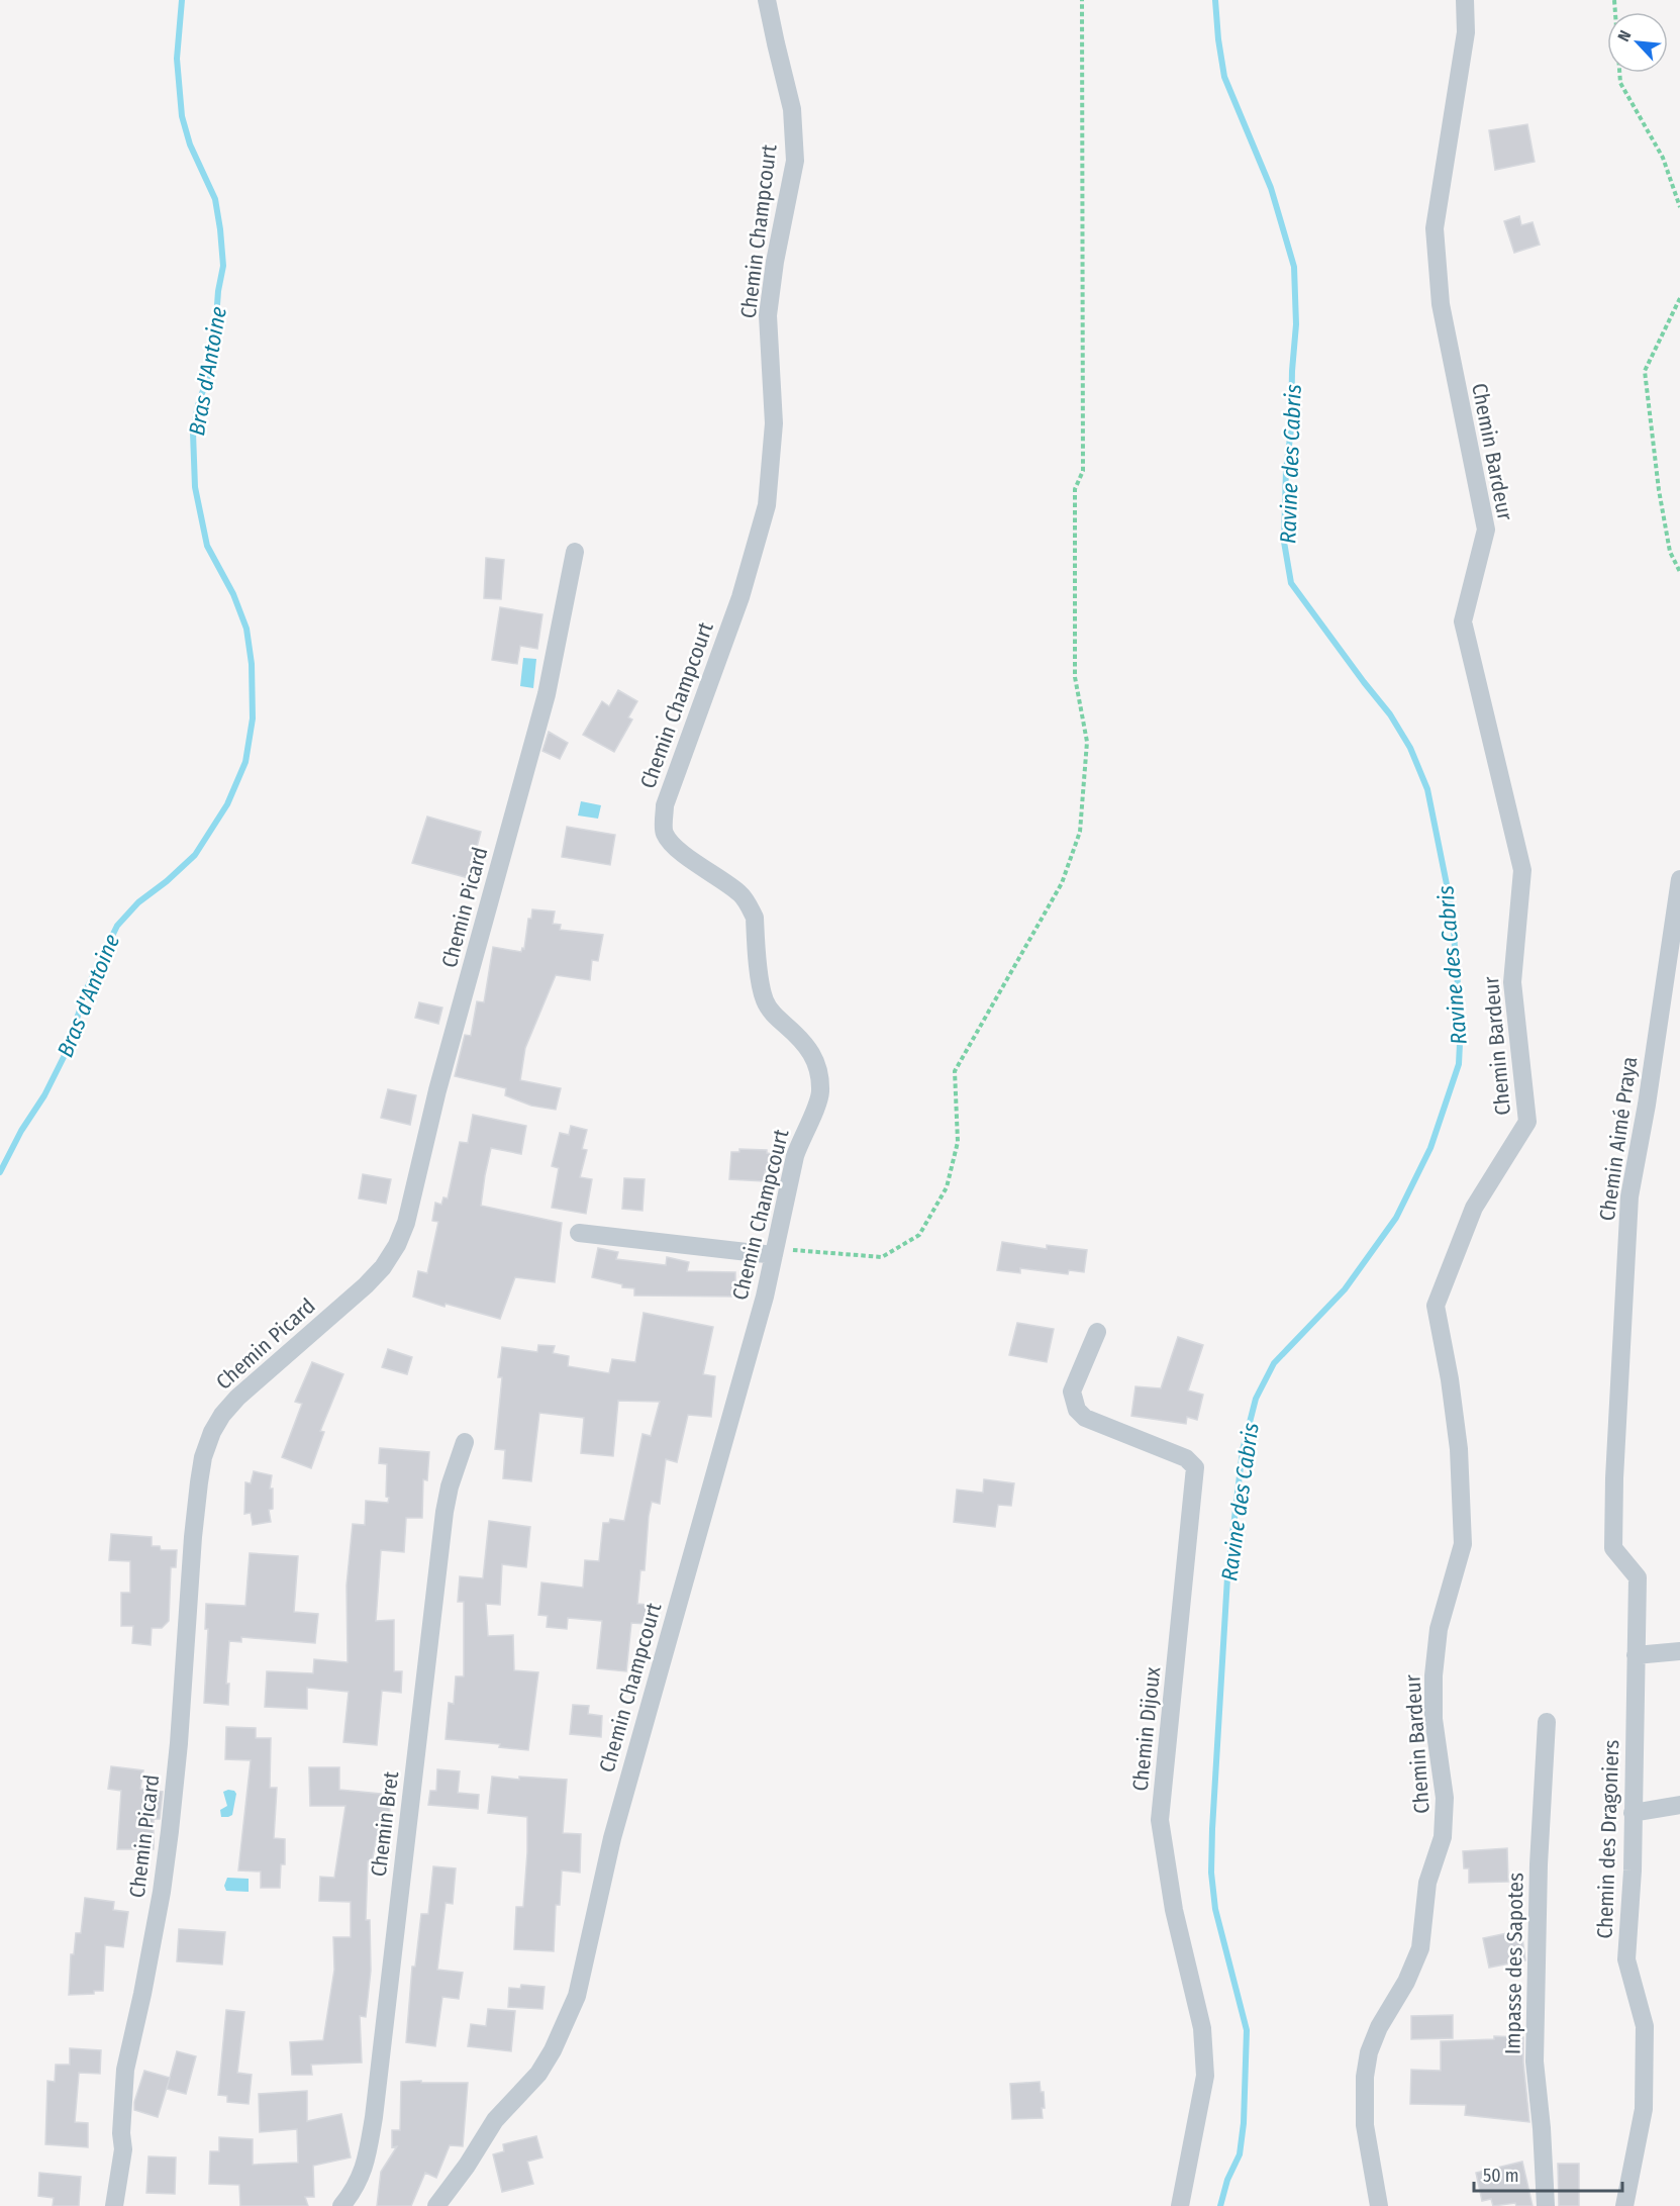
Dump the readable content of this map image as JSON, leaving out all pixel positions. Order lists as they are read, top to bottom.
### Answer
{
  "streets": {
    "street": [
      "Chemin Champcourt",
      "Chemin Bardeur",
      "Chemin Picard",
      "Chemin Aimé Praya",
      "Chemin Dijoux",
      "Chemin Bret",
      "Chemin des Dragoniers",
      "Impasse des Sapotes"
    ]
  },
  "crossings": [
    ["Chemin Aimé Praya", "Chemin des Dragoniers"]
  ],
  "water": ["Bras d'Antoine", "Ravine des Cabris"],
  "scale_bar": "50 m",
  "north": "top left"
}
